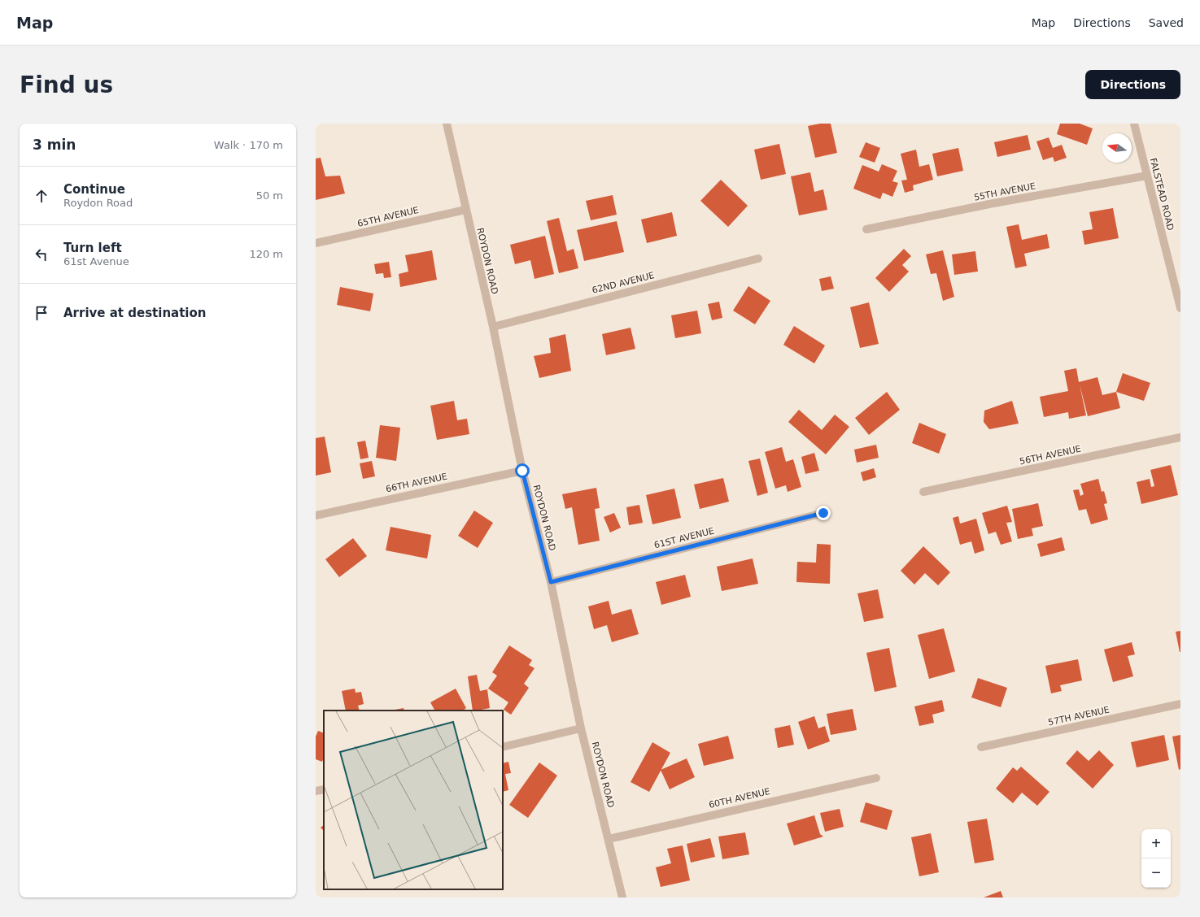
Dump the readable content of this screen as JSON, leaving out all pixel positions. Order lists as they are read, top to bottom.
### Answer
{
  "streets": {
    "street": [
      "55TH AVENUE",
      "FALSTEAD ROAD",
      "65TH AVENUE",
      "ROYDON ROAD",
      "62ND AVENUE",
      "56TH AVENUE",
      "66TH AVENUE",
      "61ST AVENUE",
      "57TH AVENUE",
      "60TH AVENUE"
    ]
  },
  "crossings": [
    ["55TH AVENUE", "FALSTEAD ROAD"],
    ["65TH AVENUE", "ROYDON ROAD"],
    ["ROYDON ROAD", "62ND AVENUE"],
    ["ROYDON ROAD", "66TH AVENUE"],
    ["ROYDON ROAD", "61ST AVENUE"],
    ["ROYDON ROAD", "60TH AVENUE"]
  ],
  "north": "left",
  "page": {
    "header": "Map",
    "nav": ["Map", "Directions", "Saved"],
    "buttons": "Directions",
    "title": "Find us",
    "heading": ["3 min", "Walk · 170 m"],
    "list": [
      ["Continue", "Roydon Road", "50 m"],
      ["Turn left", "61st Avenue", "120 m"],
      "Arrive at destination"
    ],
    "map_buttons": ["+", "−"]
  }
}
